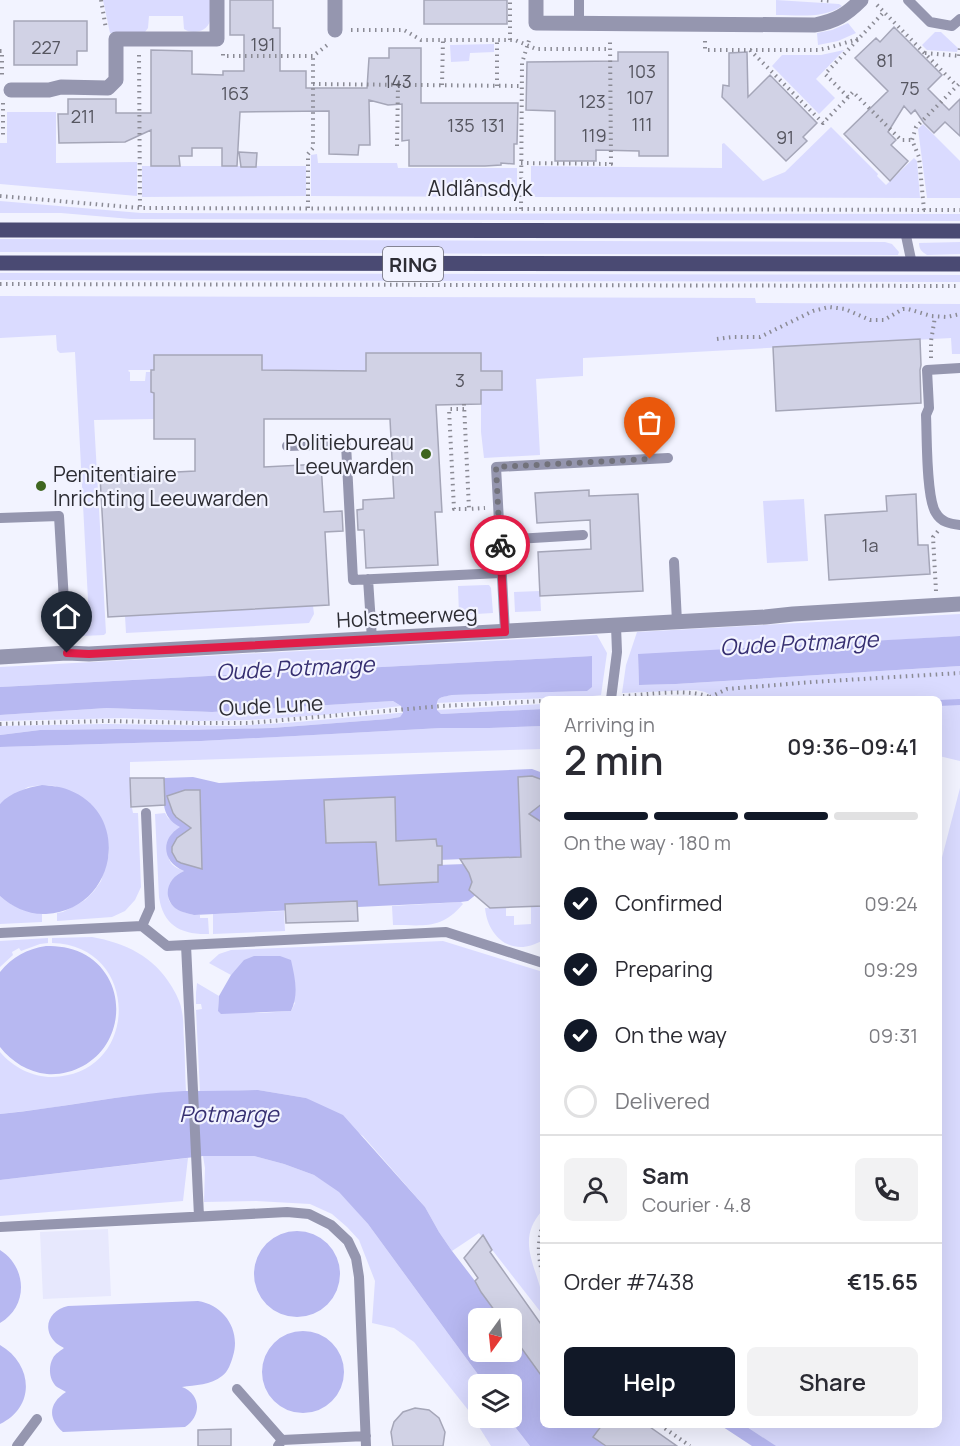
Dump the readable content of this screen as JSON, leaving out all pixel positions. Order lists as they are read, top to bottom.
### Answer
{
  "streets": {
    "main road": ["Aldlânsdyk", "RING"],
    "street": ["Holstmeerweg"],
    "path": ["Oude Lune"]
  },
  "water": ["Oude Potmarge", "Potmarge"],
  "places": ["Politiebureau Leeuwarden", "Penitentiaire Inrichting Leeuwarden"],
  "house_numbers": [
    "191",
    "227",
    "81",
    "103",
    "143",
    "75",
    "163",
    "107",
    "123",
    "211",
    "111",
    "135",
    "131",
    "119",
    "91",
    "3",
    "1a"
  ],
  "north": "bottom",
  "page": {
    "heading": ["2 min", "Arriving in", "09:36–09:41"],
    "panel": [
      "Sam",
      "Courier · 4.8",
      "Order #7438",
      "€15.65"
    ],
    "bar": "On the way · 180 m",
    "list": [
      ["Confirmed", "09:24"],
      ["Preparing", "09:29"],
      ["On the way", "09:31"],
      "Delivered"
    ],
    "buttons": ["Help", "Share"]
  }
}
